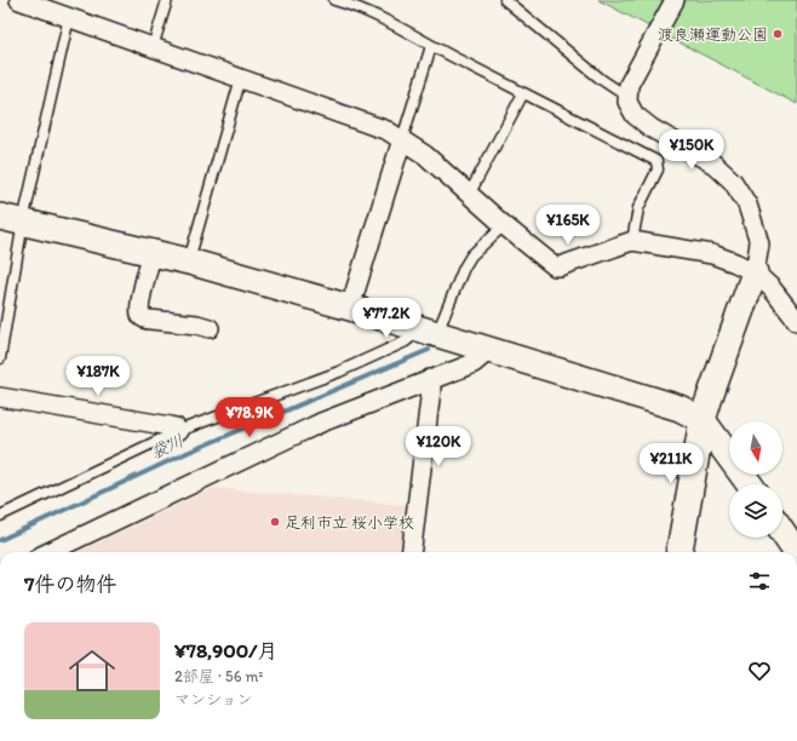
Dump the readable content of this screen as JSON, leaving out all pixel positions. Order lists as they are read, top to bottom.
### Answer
{
  "water": ["袋川"],
  "places": ["渡良瀬運動公園", "足利市立 桜小学校"],
  "north": "bottom",
  "page": {
    "price": [
      "¥150K",
      "¥165K",
      "¥77.2K",
      "¥187K",
      "¥78.9K",
      "¥120K",
      "¥211K"
    ],
    "heading": "7件の物件",
    "list": [
      {
        "name": "¥78,900/月",
        "note": "2部屋 · 56 m² · マンション"
      }
    ]
  }
}
